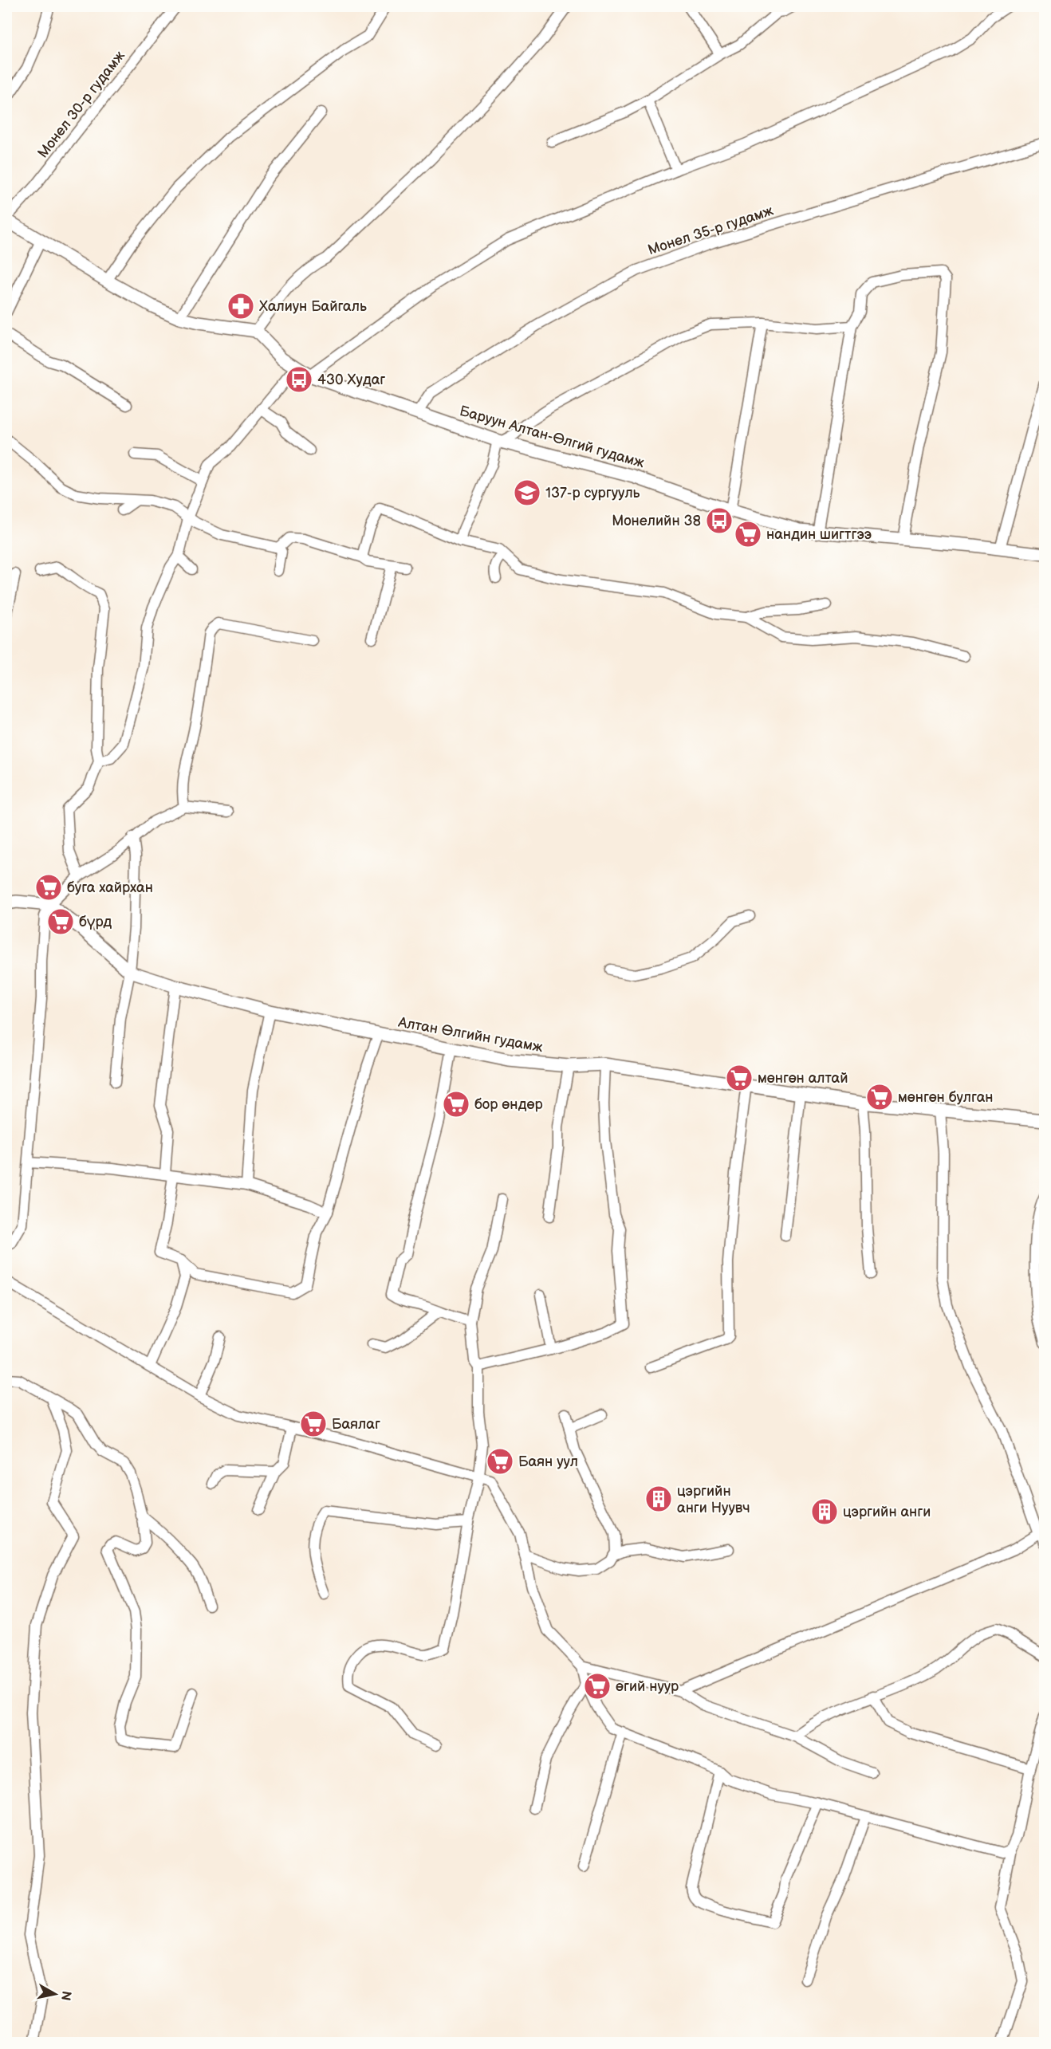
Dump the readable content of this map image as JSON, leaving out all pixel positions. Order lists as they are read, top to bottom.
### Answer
{
  "streets": {
    "main road": ["Баруун Алтан-Өлгий гудамж", "Алтан Өлгийн гудамж"],
    "street": ["Монел 30-р гудамж", "Монел 35-р гудамж"]
  },
  "crossings": [
    ["Монел 35-р гудамж", "Баруун Алтан-Өлгий гудамж"]
  ],
  "places": {
    "pharmacy": ["Халиун Байгаль"],
    "bus stop": ["430 Худаг", "Монелийн 38"],
    "school or university": ["137-р сургууль"],
    "supermarket": [
      "нандин шигтгээ",
      "буга хайрхан",
      "бүрд",
      "мөнгөн алтай",
      "мөнгөн булган",
      "бор өндөр",
      "Баялаг",
      "Баян уул",
      "өгий нуур"
    ],
    "building": ["цэргийн анги Нуувч", "цэргийн анги"]
  },
  "north": "right"
}
